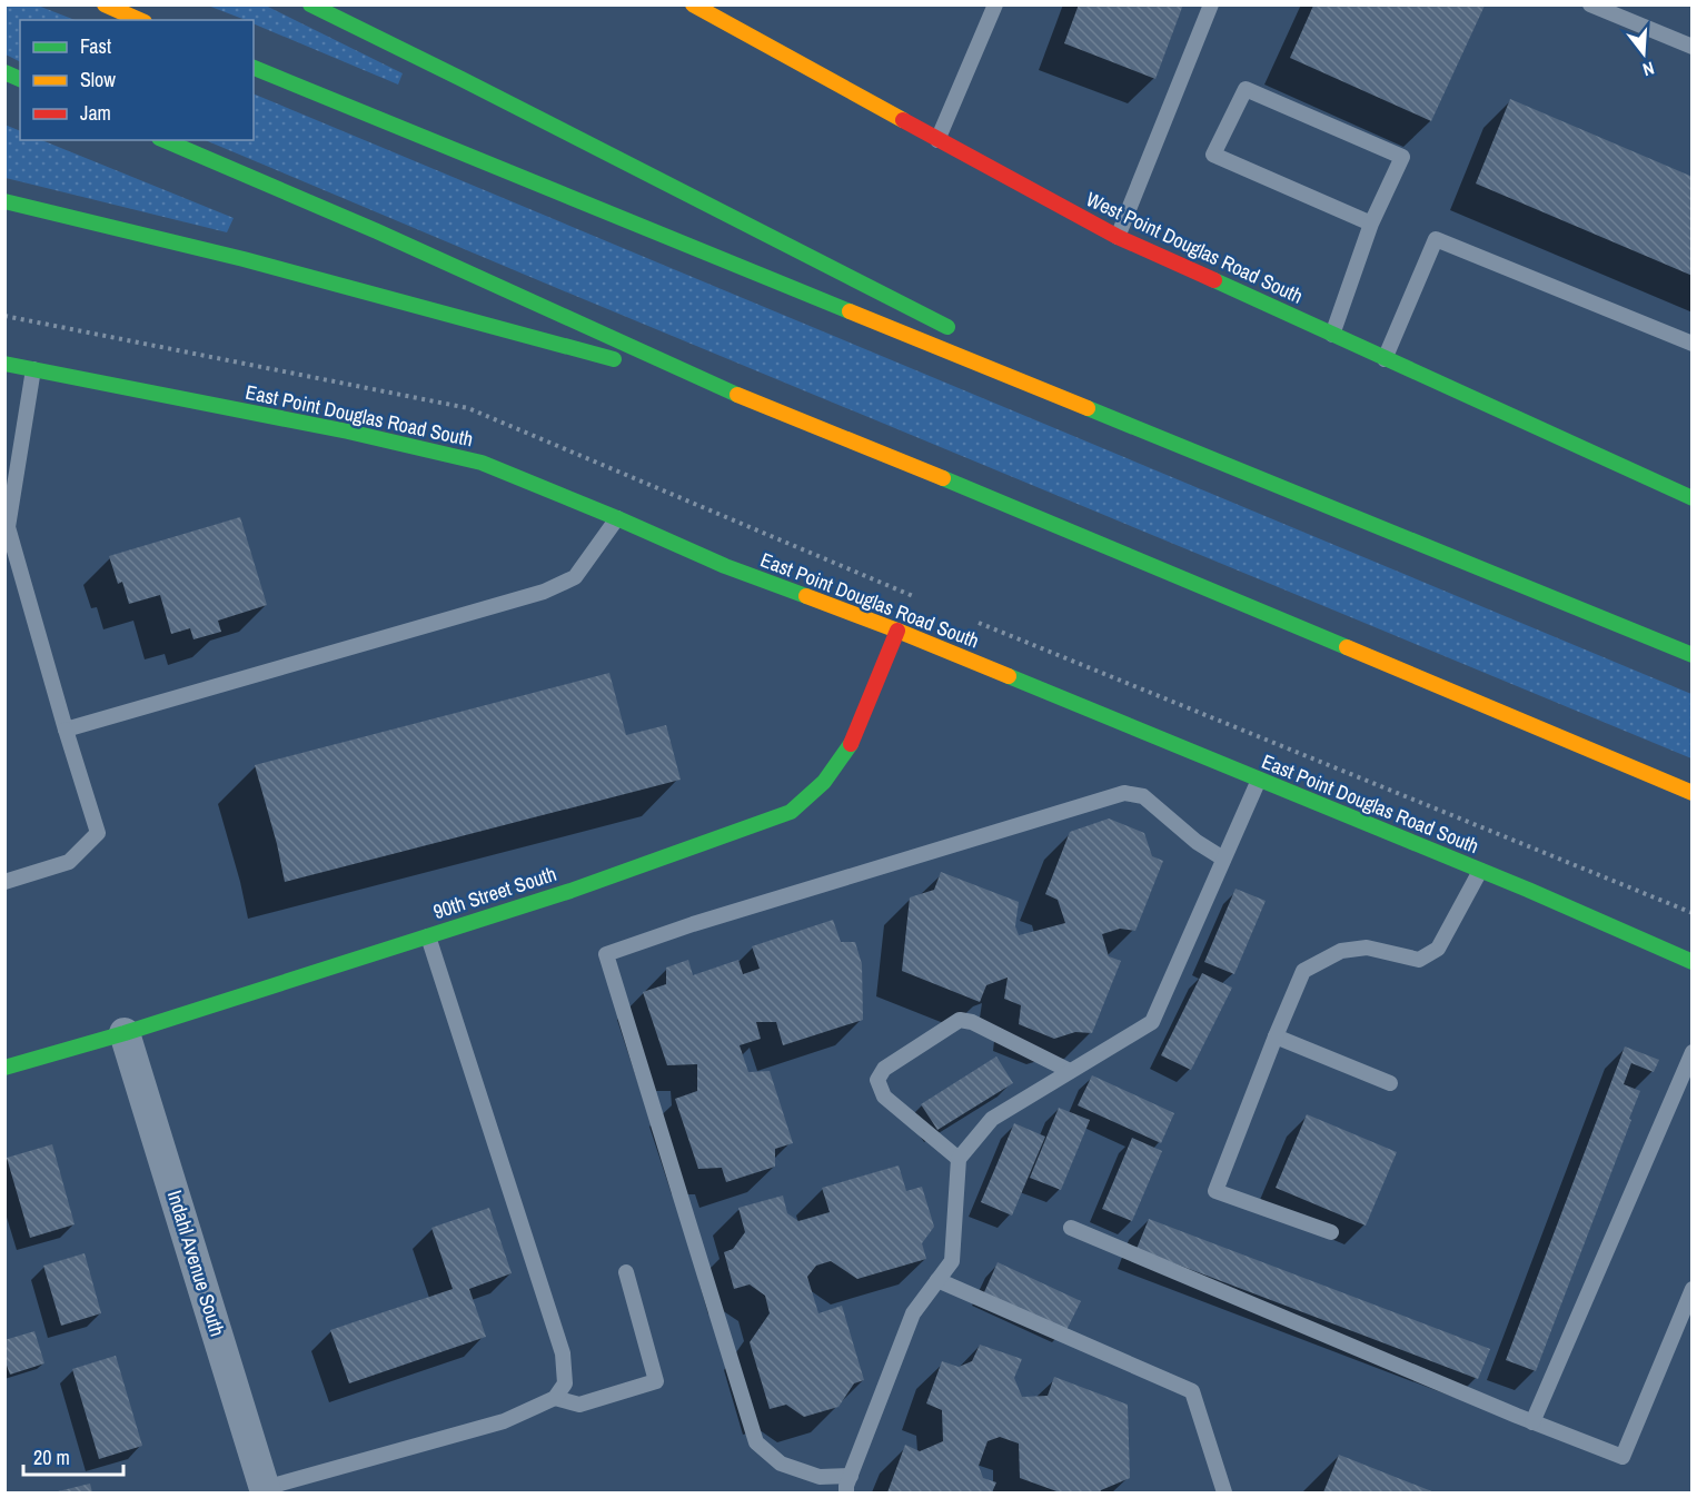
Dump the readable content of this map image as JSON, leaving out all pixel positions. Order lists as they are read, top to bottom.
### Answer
{
  "streets": {
    "main road": ["West Point Douglas Road South", "East Point Douglas Road South", "90th Street South"],
    "street": ["Indahl Avenue South"]
  },
  "crossings": [
    ["East Point Douglas Road South", "90th Street South"],
    ["90th Street South", "Indahl Avenue South"]
  ],
  "legend": ["Fast", "Slow", "Jam"],
  "scale_bar": "20 m",
  "north": "bottom"
}
